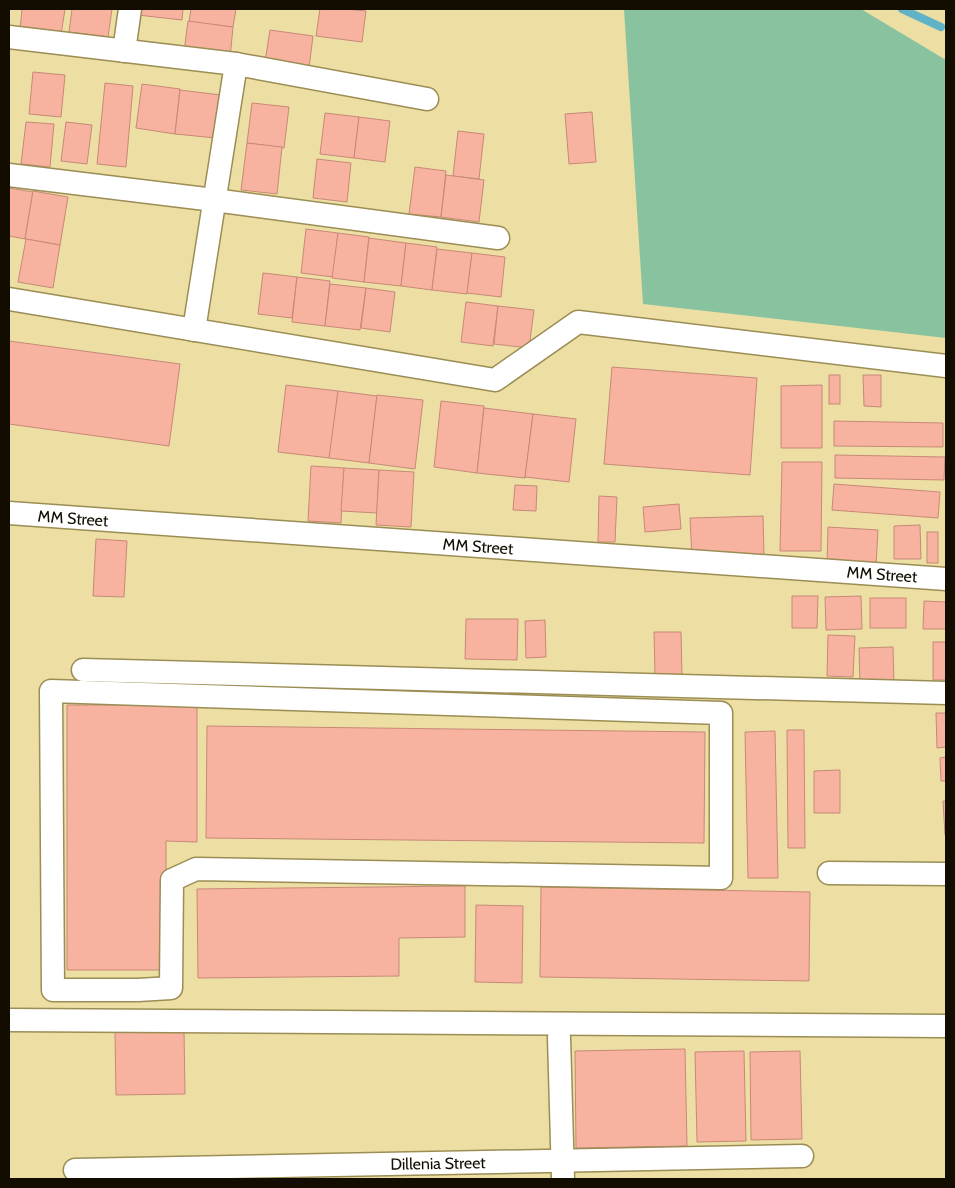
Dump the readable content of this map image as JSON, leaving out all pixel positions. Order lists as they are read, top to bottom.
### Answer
{
  "streets": {
    "street": ["MM Street", "Dillenia Street"]
  }
}
